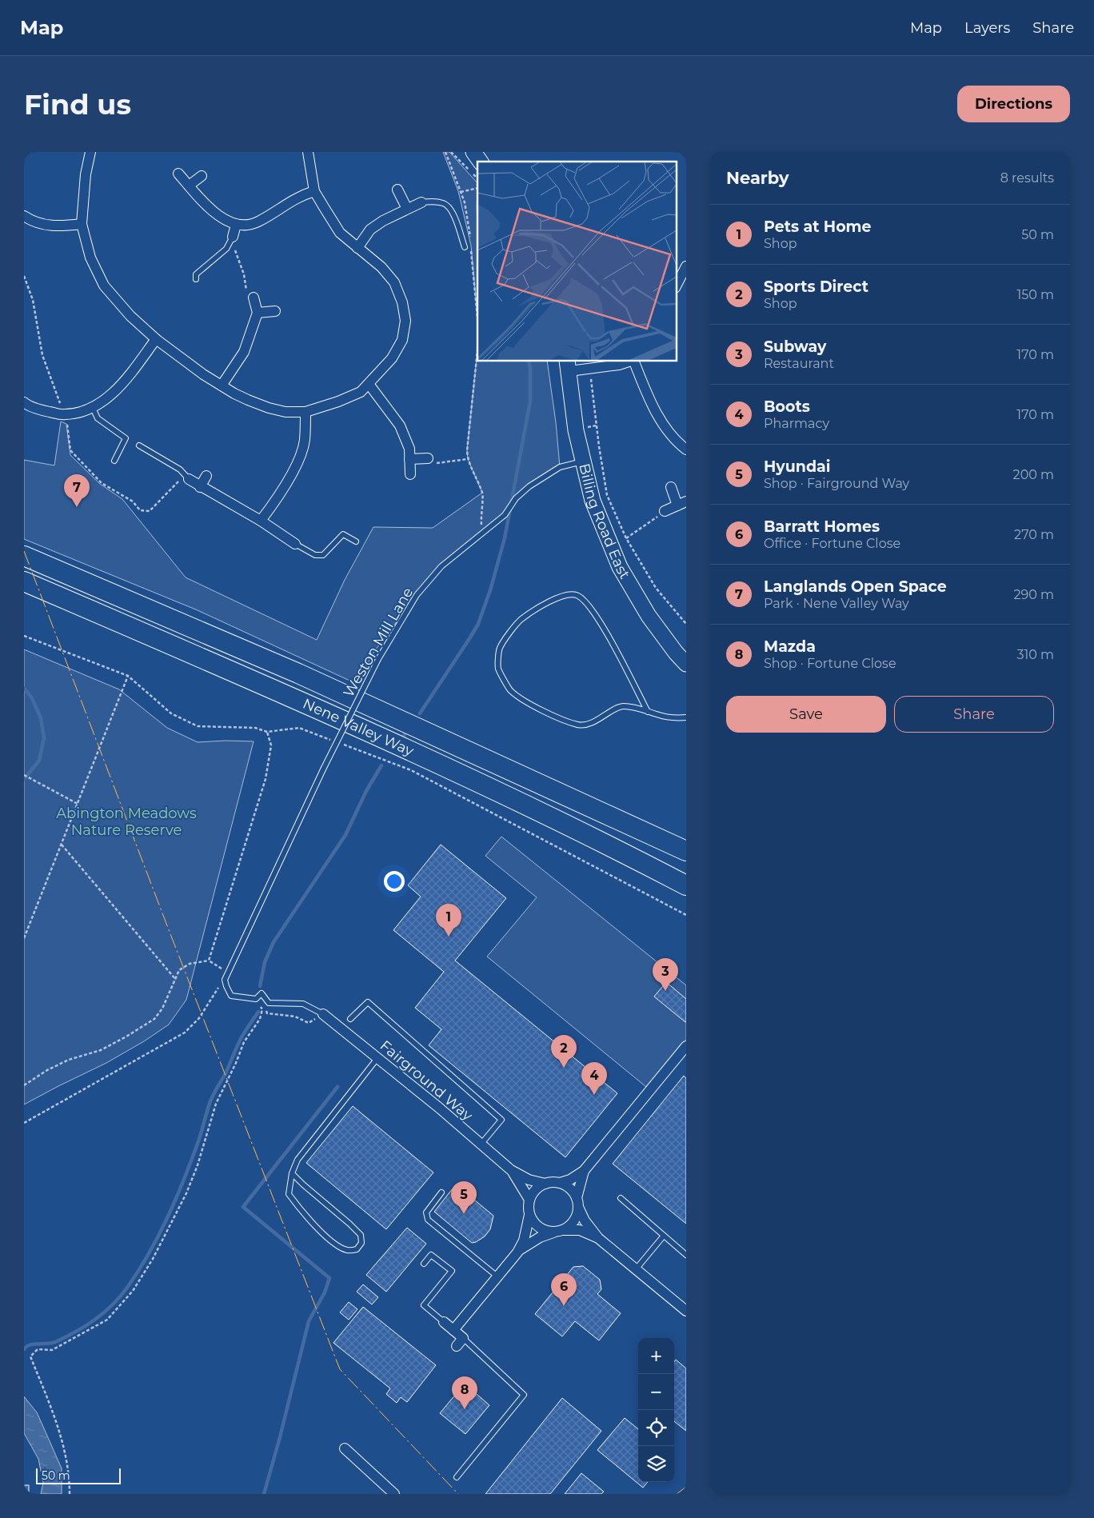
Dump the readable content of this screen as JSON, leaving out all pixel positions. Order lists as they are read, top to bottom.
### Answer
{
  "streets": {
    "highway": ["Nene Valley Way"],
    "street": ["Billing Road East", "Fairground Way"],
    "lane": ["Weston Mill Lane"]
  },
  "crossings": [
    ["Billing Road East", "Weston Mill Lane"]
  ],
  "parks": ["Abington Meadows Nature Reserve"],
  "scale_bar": "50 m",
  "page": {
    "header": "Map",
    "nav": ["Map", "Layers", "Share"],
    "buttons": [
      "Directions",
      ["Save", "Share"]
    ],
    "title": "Find us",
    "heading": ["Nearby", "8 results"],
    "list": [
      {
        "mark": "1",
        "name": "Pets at Home",
        "note": "Shop",
        "value": "50 m"
      },
      {
        "mark": "2",
        "name": "Sports Direct",
        "note": "Shop",
        "value": "150 m"
      },
      {
        "mark": "3",
        "name": "Subway",
        "note": "Restaurant",
        "value": "170 m"
      },
      {
        "mark": "4",
        "name": "Boots",
        "note": "Pharmacy",
        "value": "170 m"
      },
      {
        "mark": "5",
        "name": "Hyundai",
        "note": "Shop · Fairground Way",
        "value": "200 m"
      },
      {
        "mark": "6",
        "name": "Barratt Homes",
        "note": "Office · Fortune Close",
        "value": "270 m"
      },
      {
        "mark": "7",
        "name": "Langlands Open Space",
        "note": "Park · Nene Valley Way",
        "value": "290 m"
      },
      {
        "mark": "8",
        "name": "Mazda",
        "note": "Shop · Fortune Close",
        "value": "310 m"
      }
    ],
    "pins": [
      "7",
      "1",
      "3",
      "2",
      "4",
      "5",
      "6",
      "8"
    ],
    "map_buttons": ["+", "−"],
    "scale": "50 m"
  }
}
